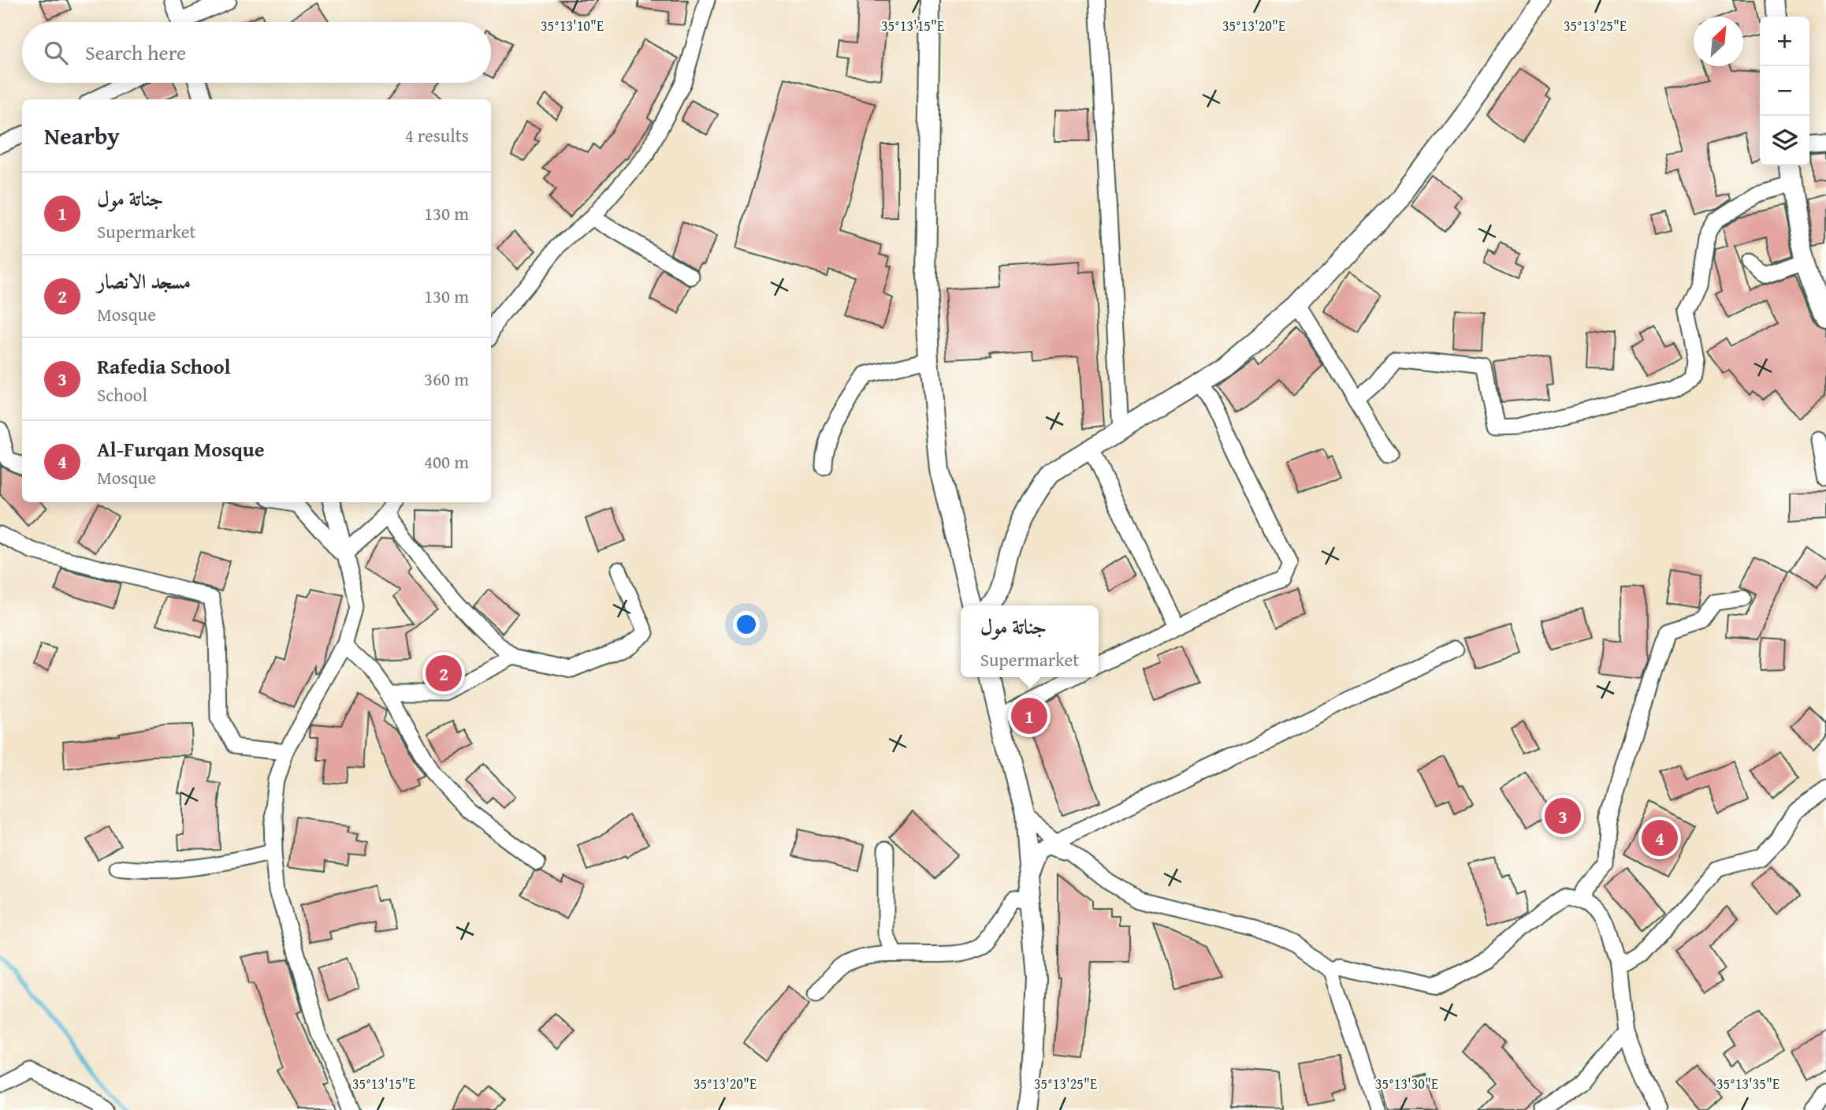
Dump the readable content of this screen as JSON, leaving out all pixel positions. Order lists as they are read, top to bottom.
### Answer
{
  "north": "top right",
  "page": {
    "map_buttons": ["+", "−"],
    "search": "Search here",
    "heading": ["Nearby", "4 results"],
    "list": [
      {
        "mark": "1",
        "name": "جناتة مول",
        "note": "Supermarket",
        "value": "130 m"
      },
      {
        "mark": "2",
        "name": "مسجد الانصار",
        "note": "Mosque",
        "value": "130 m"
      },
      {
        "mark": "3",
        "name": "Rafedia School",
        "note": "School",
        "value": "360 m"
      },
      {
        "mark": "4",
        "name": "Al-Furqan Mosque",
        "note": "Mosque",
        "value": "400 m"
      }
    ],
    "popup": ["جناتة مول", "Supermarket"],
    "pins": [
      "2",
      "1",
      "3",
      "4"
    ]
  },
  "coordinates": [
    "35°13'10\"E",
    "35°13'15\"E",
    "35°13'20\"E",
    "35°13'25\"E",
    "35°13'30\"E",
    "35°13'35\"E"
  ]
}
